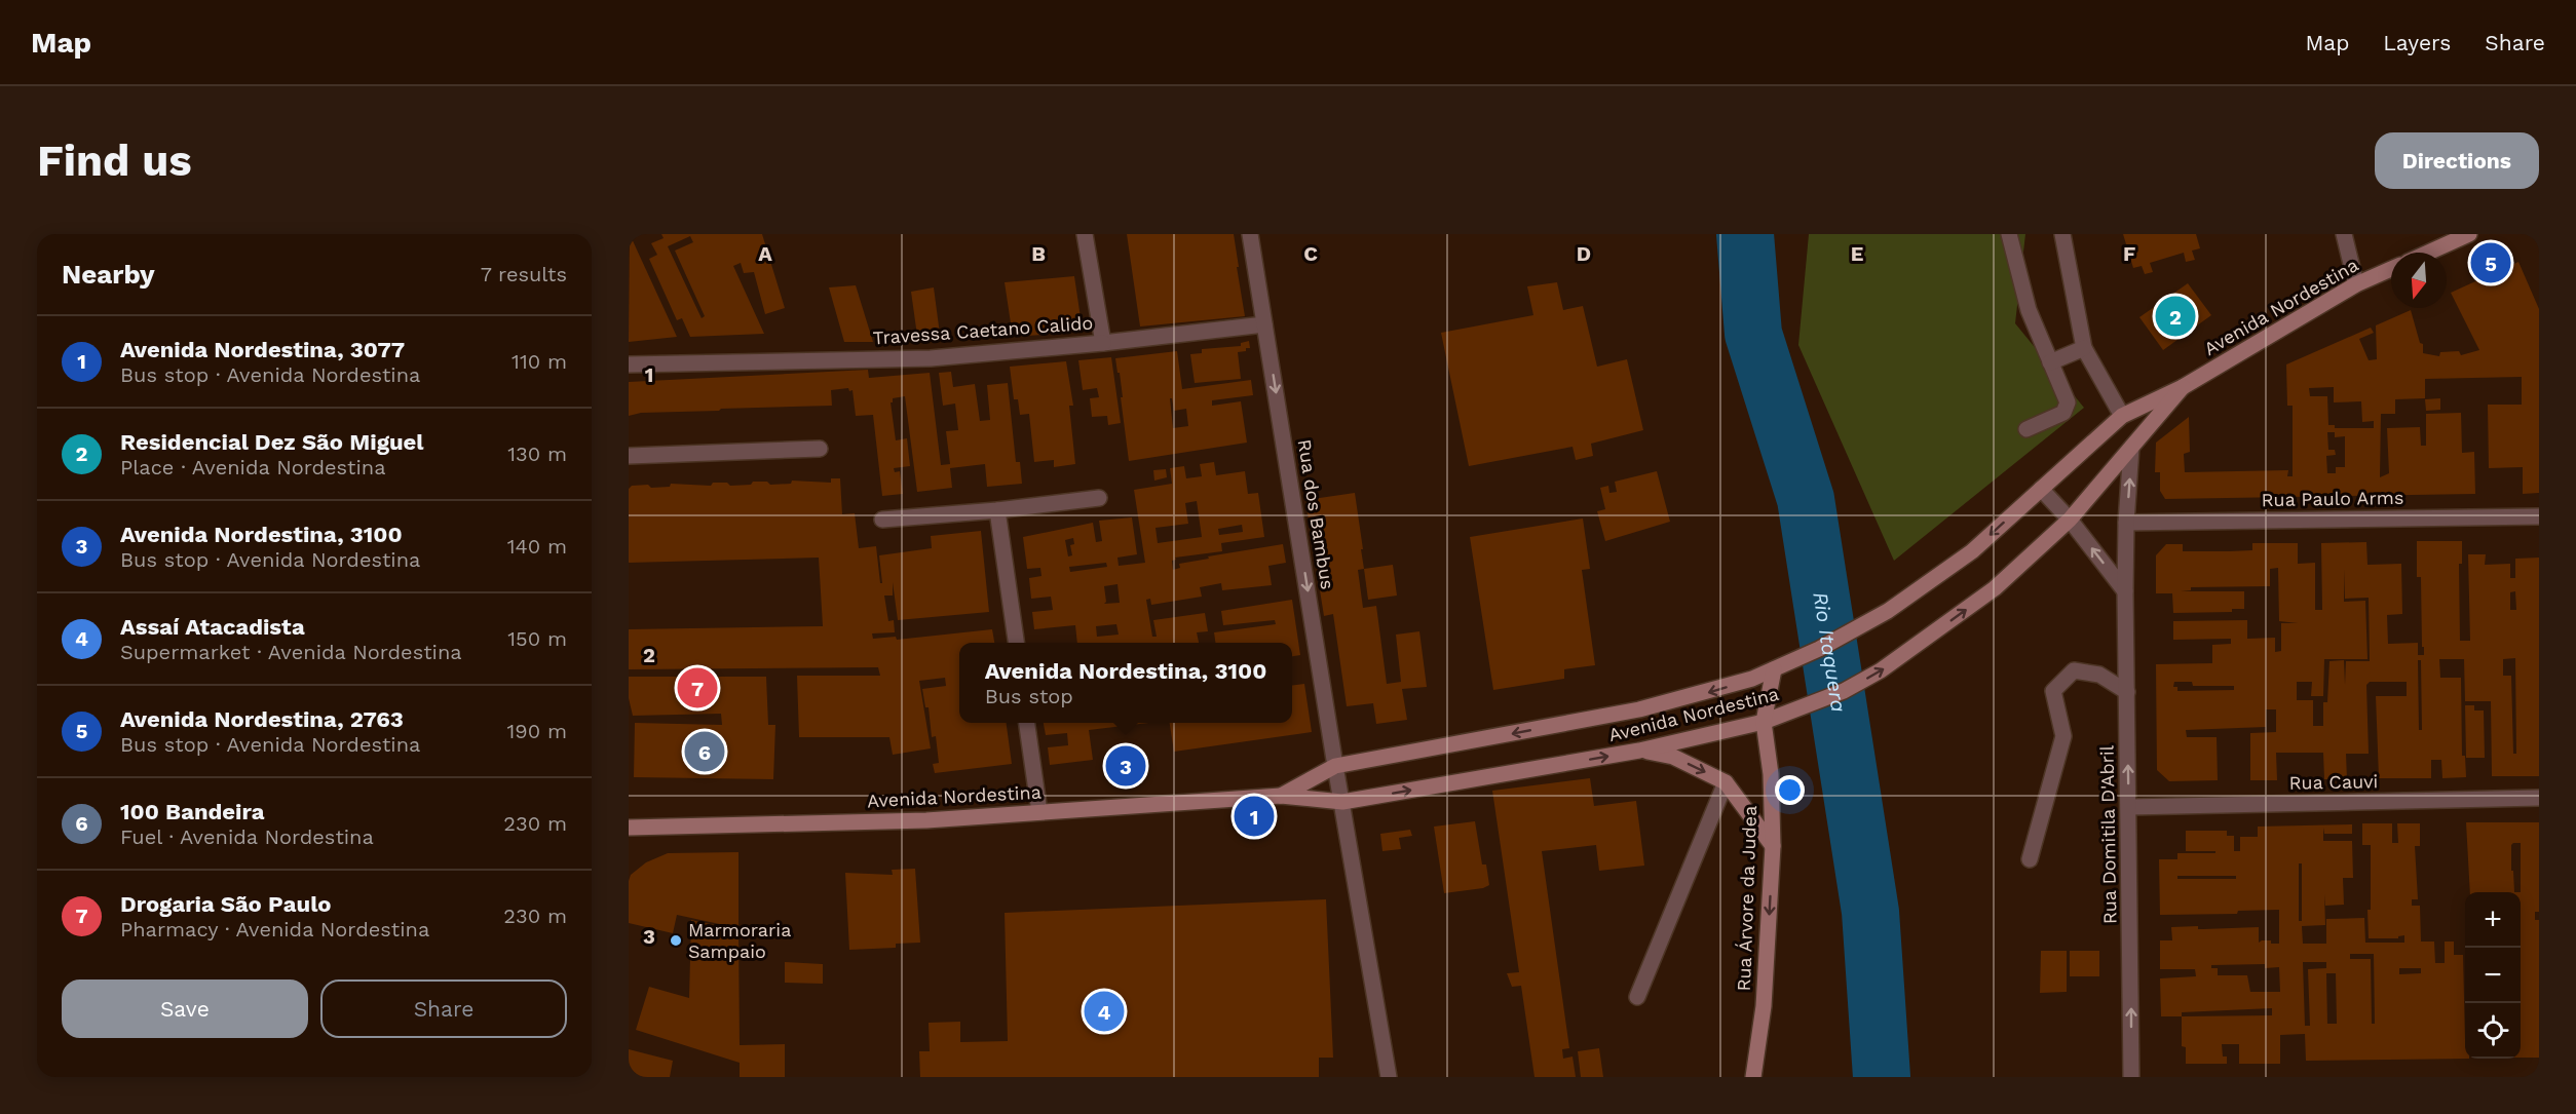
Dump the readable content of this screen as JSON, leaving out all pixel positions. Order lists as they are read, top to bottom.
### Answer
{
  "streets": {
    "main road": ["Avenida Nordestina", "Rua Árvore da Judea"],
    "street": [
      "Travessa Caetano Calido",
      "Rua Paulo Arms",
      "Rua dos Bambus",
      "Rua Cauvi",
      "Rua Domitila D'Abril"
    ]
  },
  "crossings": [
    ["Avenida Nordestina", "Rua dos Bambus"],
    ["Avenida Nordestina", "Rua Domitila D'Abril"],
    ["Avenida Nordestina", "Rua Árvore da Judea"],
    ["Travessa Caetano Calido", "Rua dos Bambus"],
    ["Rua Paulo Arms", "Rua Domitila D'Abril"],
    ["Rua Cauvi", "Rua Domitila D'Abril"]
  ],
  "one_way": ["Rua dos Bambus", "Rua Domitila D'Abril", "Rua Árvore da Judea"],
  "water": ["Rio Itaquera"],
  "places": ["Marmoraria Sampaio"],
  "north": "bottom",
  "page": {
    "header": "Map",
    "nav": ["Map", "Layers", "Share"],
    "buttons": [
      "Directions",
      ["Save", "Share"]
    ],
    "title": "Find us",
    "heading": ["Nearby", "7 results"],
    "pins": [
      "5",
      "2",
      "7",
      "6",
      "3",
      "1",
      "4"
    ],
    "list": [
      {
        "mark": "1",
        "name": "Avenida Nordestina, 3077",
        "note": "Bus stop · Avenida Nordestina",
        "value": "110 m"
      },
      {
        "mark": "2",
        "name": "Residencial Dez São Miguel",
        "note": "Place · Avenida Nordestina",
        "value": "130 m"
      },
      {
        "mark": "3",
        "name": "Avenida Nordestina, 3100",
        "note": "Bus stop · Avenida Nordestina",
        "value": "140 m"
      },
      {
        "mark": "4",
        "name": "Assaí Atacadista",
        "note": "Supermarket · Avenida Nordestina",
        "value": "150 m"
      },
      {
        "mark": "5",
        "name": "Avenida Nordestina, 2763",
        "note": "Bus stop · Avenida Nordestina",
        "value": "190 m"
      },
      {
        "mark": "6",
        "name": "100 Bandeira",
        "note": "Fuel · Avenida Nordestina",
        "value": "230 m"
      },
      {
        "mark": "7",
        "name": "Drogaria São Paulo",
        "note": "Pharmacy · Avenida Nordestina",
        "value": "230 m"
      }
    ],
    "popup": ["Avenida Nordestina, 3100", "Bus stop"],
    "map_buttons": ["+", "−"]
  },
  "grid": {
    "columns": [
      "A",
      "B",
      "C",
      "D",
      "E",
      "F"
    ],
    "rows": ["1", "2", "3"]
  }
}
